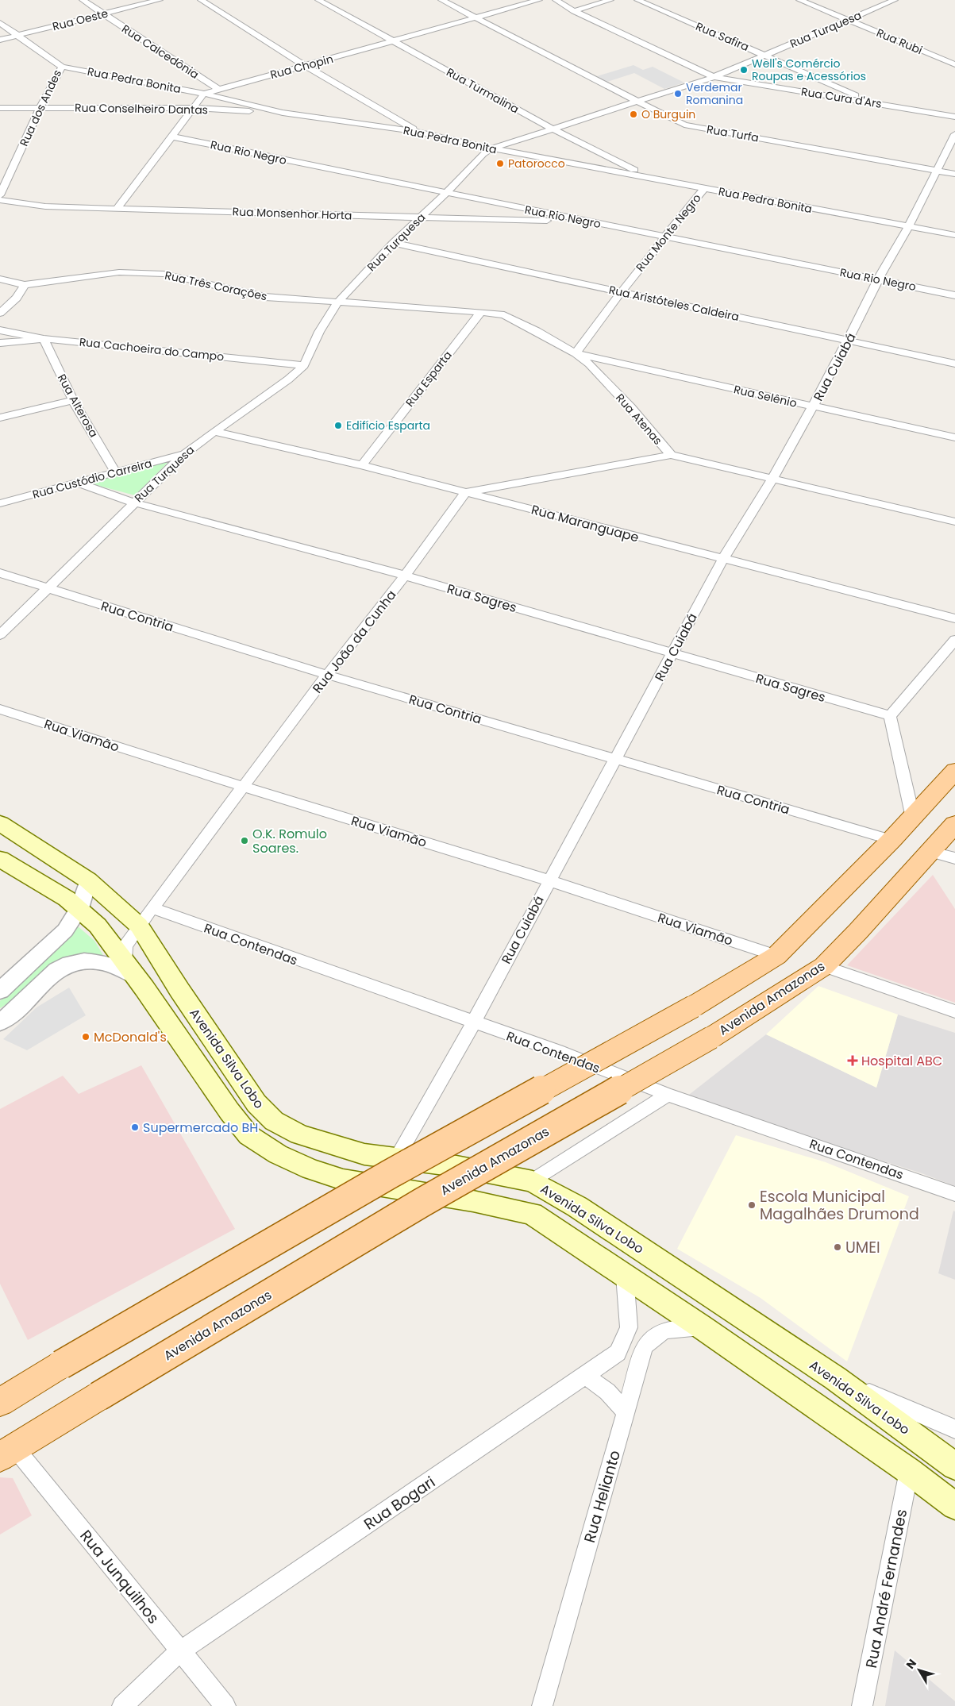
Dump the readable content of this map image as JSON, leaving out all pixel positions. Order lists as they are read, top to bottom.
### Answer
{
  "streets": {
    "main road": ["Avenida Amazonas", "Avenida Silva Lobo"],
    "street": [
      "Rua Oeste",
      "Rua Turquesa",
      "Rua Safira",
      "Rua Rubi",
      "Rua Calcedônia",
      "Rua Chopin",
      "Rua Pedra Bonita",
      "Rua Turmalina",
      "Rua Cura d'Ars",
      "Rua dos Andes",
      "Rua Conselheiro Dantas",
      "Rua Turfa",
      "Rua Rio Negro",
      "Rua Monsenhor Horta",
      "Rua Monte Negro",
      "Rua Três Corações",
      "Rua Aristóteles Caldeira",
      "Rua Cachoeira do Campo",
      "Rua Cuiabá",
      "Rua Esparta",
      "Rua Selênio",
      "Rua Alterosa",
      "Rua Atenas",
      "Rua Custódio Carreira",
      "Rua Maranguape",
      "Rua Sagres",
      "Rua Contria",
      "Rua João da Cunha",
      "Rua Viamão",
      "Rua Contendas",
      "Rua Helianto",
      "Rua Bogari",
      "Rua Junquilhos",
      "Rua André Fernandes"
    ]
  },
  "crossings": [
    ["Rua Oeste", "Rua Calcedônia"],
    ["Rua Oeste", "Rua dos Andes"],
    ["Rua Turquesa", "Rua Safira"],
    ["Rua Turquesa", "Rua Rubi"],
    ["Rua Turquesa", "Rua Pedra Bonita"],
    ["Rua Turquesa", "Rua Turmalina"],
    ["Rua Turquesa", "Rua Cura d'Ars"],
    ["Rua Turquesa", "Rua Turfa"],
    ["Rua Turquesa", "Rua Rio Negro"],
    ["Rua Turquesa", "Rua Monsenhor Horta"],
    ["Rua Turquesa", "Rua Três Corações"],
    ["Rua Turquesa", "Rua Aristóteles Caldeira"],
    ["Rua Turquesa", "Rua Cachoeira do Campo"],
    ["Rua Turquesa", "Rua Atenas"],
    ["Rua Turquesa", "Rua Custódio Carreira"],
    ["Rua Turquesa", "Rua Maranguape"],
    ["Rua Turquesa", "Rua Sagres"],
    ["Rua Turquesa", "Rua Contria"],
    ["Rua Safira", "Rua Cura d'Ars"],
    ["Rua Calcedônia", "Rua Chopin"],
    ["Rua Chopin", "Rua Pedra Bonita"],
    ["Rua Chopin", "Rua Turmalina"],
    ["Rua Chopin", "Rua Turfa"],
    ["Rua Pedra Bonita", "Rua Turmalina"],
    ["Rua Pedra Bonita", "Rua dos Andes"],
    ["Rua Pedra Bonita", "Rua Conselheiro Dantas"],
    ["Rua Pedra Bonita", "Rua Monte Negro"],
    ["Rua Pedra Bonita", "Rua Cuiabá"],
    ["Rua dos Andes", "Rua Conselheiro Dantas"],
    ["Rua Turfa", "Rua Cuiabá"],
    ["Rua Rio Negro", "Rua Monsenhor Horta"],
    ["Rua Rio Negro", "Rua Monte Negro"],
    ["Rua Rio Negro", "Rua Cuiabá"],
    ["Rua Monte Negro", "Rua Aristóteles Caldeira"],
    ["Rua Monte Negro", "Rua Selênio"],
    ["Rua Monte Negro", "Rua Atenas"],
    ["Rua Três Corações", "Rua Atenas"],
    ["Rua Aristóteles Caldeira", "Rua Cuiabá"],
    ["Rua Cachoeira do Campo", "Rua Alterosa"],
    ["Rua Cuiabá", "Rua Selênio"],
    ["Rua Cuiabá", "Rua Atenas"],
    ["Rua Cuiabá", "Rua Maranguape"],
    ["Rua Cuiabá", "Rua Sagres"],
    ["Rua Cuiabá", "Rua Contria"],
    ["Rua Cuiabá", "Rua Viamão"],
    ["Rua Cuiabá", "Rua Contendas"],
    ["Rua Cuiabá", "Avenida Silva Lobo"],
    ["Rua Esparta", "Rua Atenas"],
    ["Rua Esparta", "Rua Maranguape"],
    ["Rua Selênio", "Rua Atenas"],
    ["Rua Alterosa", "Rua Custódio Carreira"],
    ["Rua Custódio Carreira", "Rua Sagres"],
    ["Rua Maranguape", "Rua João da Cunha"],
    ["Rua Sagres", "Rua João da Cunha"],
    ["Rua Contria", "Rua João da Cunha"],
    ["Rua João da Cunha", "Rua Viamão"],
    ["Rua João da Cunha", "Rua Contendas"],
    ["Rua João da Cunha", "Avenida Silva Lobo"],
    ["Avenida Amazonas", "Rua Junquilhos"],
    ["Rua Bogari", "Rua Junquilhos"]
  ],
  "places": {
    "other": [
      "Well's Comércio Roupas e Acessórios",
      "Verdemar Romanina",
      "O Burguin",
      "Patorocco",
      "Edifício Esparta",
      "O.K. Romulo Soares.",
      "McDonald's",
      "Supermercado BH",
      "Escola Municipal Magalhães Drumond",
      "UMEI"
    ],
    "health": ["Hospital ABC"]
  },
  "north": "top left"
}
